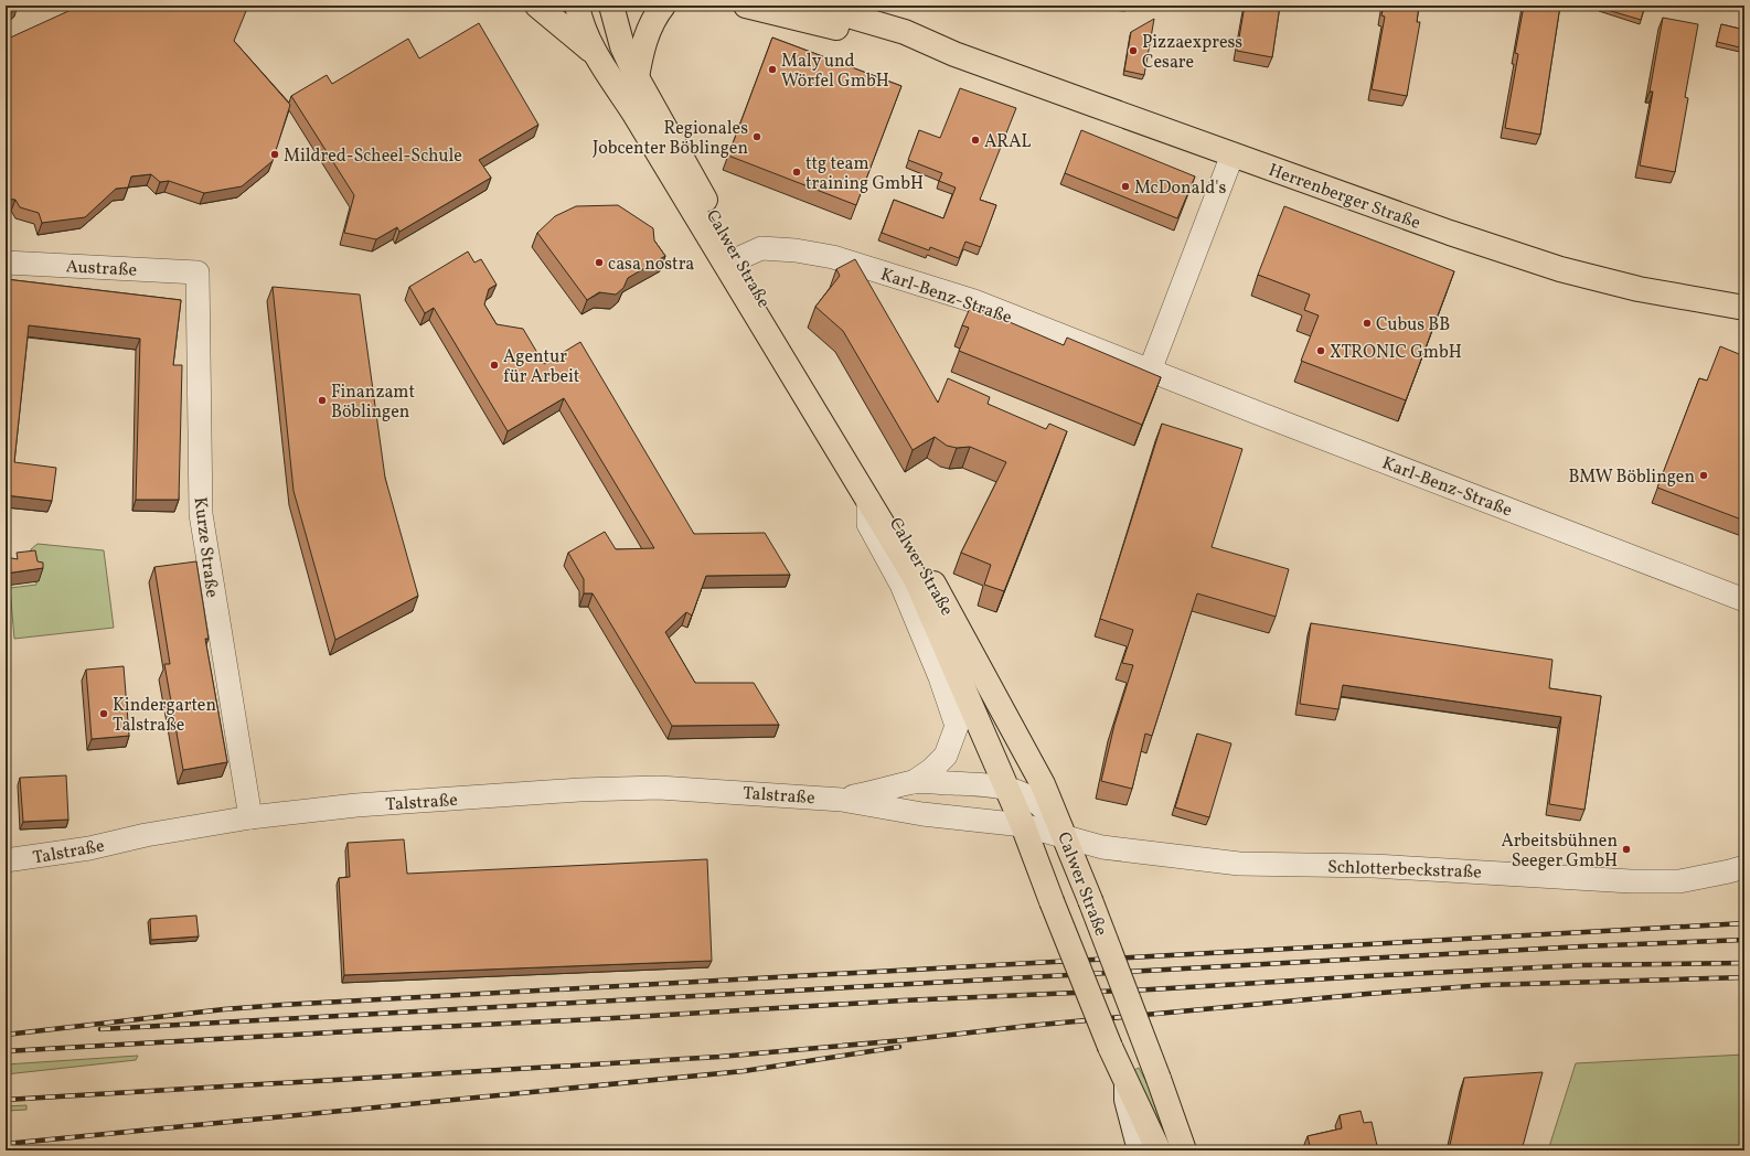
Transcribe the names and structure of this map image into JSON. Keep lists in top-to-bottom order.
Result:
{
  "streets": {
    "main road": ["Herrenberger Straße", "Calwer Straße"],
    "street": [
      "Austraße",
      "Karl-Benz-Straße",
      "Kurze Straße",
      "Talstraße",
      "Schlotterbeckstraße"
    ]
  },
  "crossings": [
    ["Calwer Straße", "Karl-Benz-Straße"],
    ["Calwer Straße", "Talstraße"],
    ["Calwer Straße", "Schlotterbeckstraße"],
    ["Austraße", "Kurze Straße"],
    ["Kurze Straße", "Talstraße"],
    ["Talstraße", "Schlotterbeckstraße"]
  ],
  "places": [
    "Pizzaexpress Cesare",
    "Maly und Wörfel GmbH",
    "Regionales Jobcenter Böblingen",
    "ARAL",
    "Mildred-Scheel-Schule",
    "ttg team training GmbH",
    "McDonald's",
    "casa nostra",
    "Cubus BB",
    "XTRONIC GmbH",
    "Agentur für Arbeit",
    "Finanzamt Böblingen",
    "BMW Böblingen",
    "Kindergarten Talstraße",
    "Arbeitsbühnen Seeger GmbH"
  ]
}
